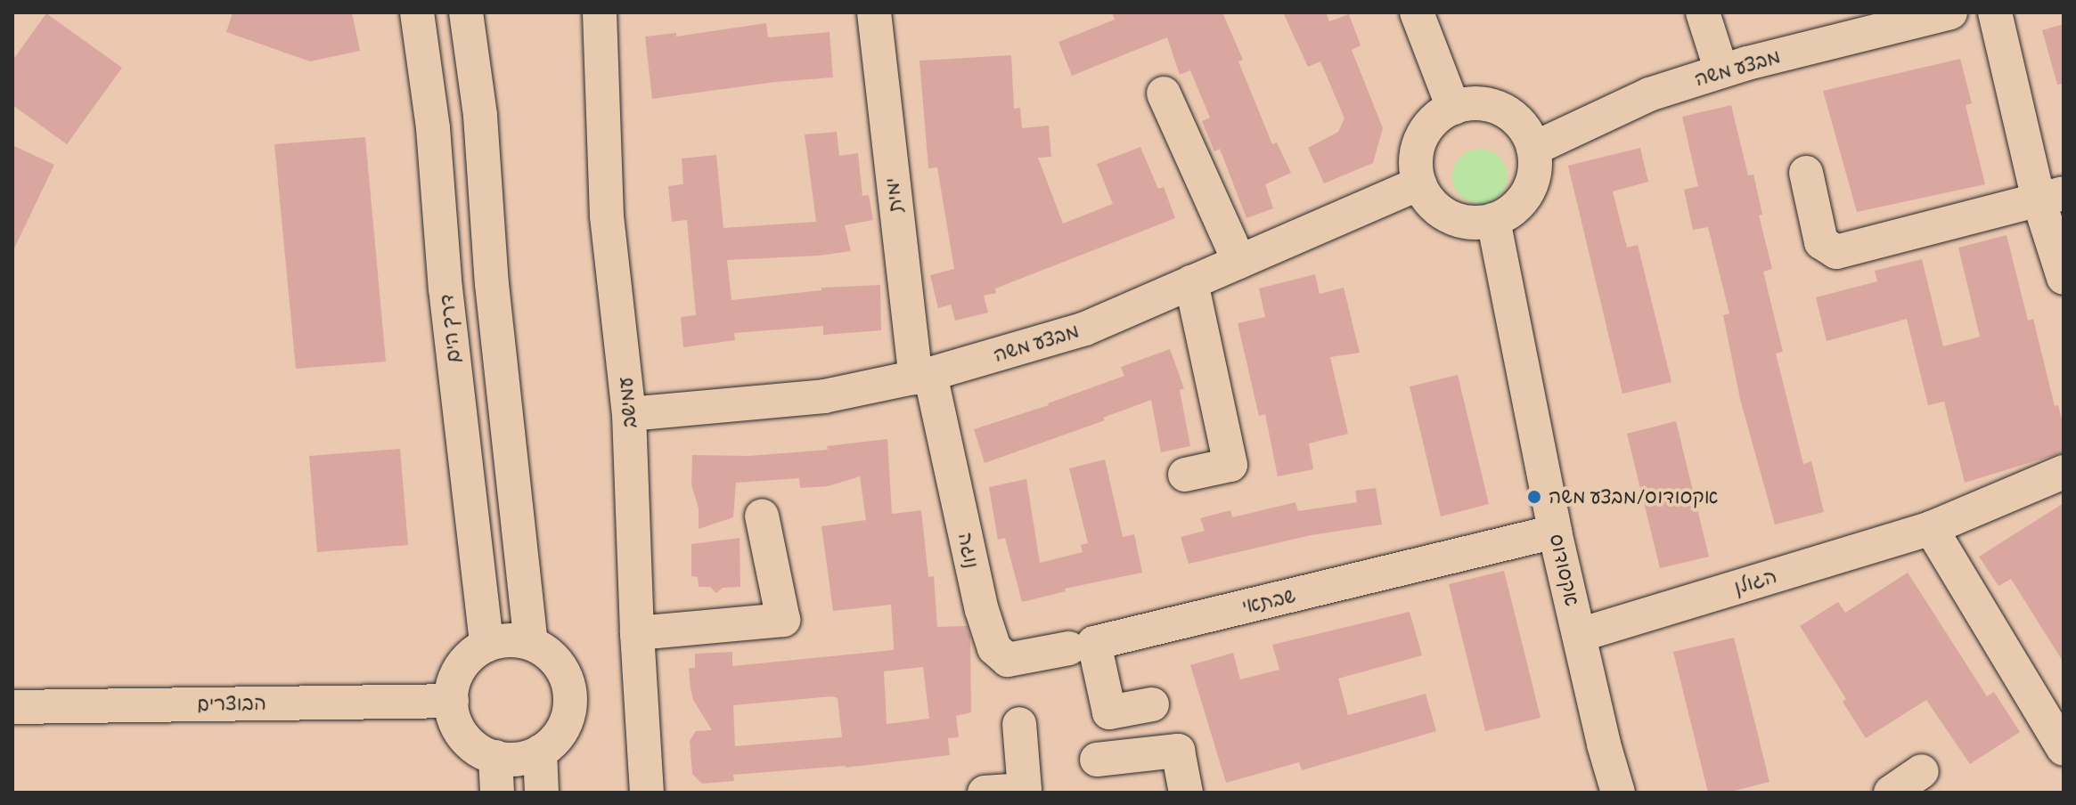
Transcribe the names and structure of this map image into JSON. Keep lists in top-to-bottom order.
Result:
{
  "streets": {
    "street": [
      "מבצע משה",
      "ימית",
      "דרך הים",
      "עמישב",
      "נוגה",
      "אקסודוס",
      "הגולן",
      "שבתאי",
      "הבוצרים"
    ]
  },
  "crossings": [
    ["מבצע משה", "ימית"],
    ["מבצע משה", "עמישב"],
    ["מבצע משה", "נוגה"],
    ["מבצע משה", "אקסודוס"],
    ["ימית", "נוגה"],
    ["דרך הים", "הבוצרים"],
    ["אקסודוס", "הגולן"],
    ["אקסודוס", "שבתאי"]
  ],
  "places": ["אקסודוס/מבצע משה"]
}
